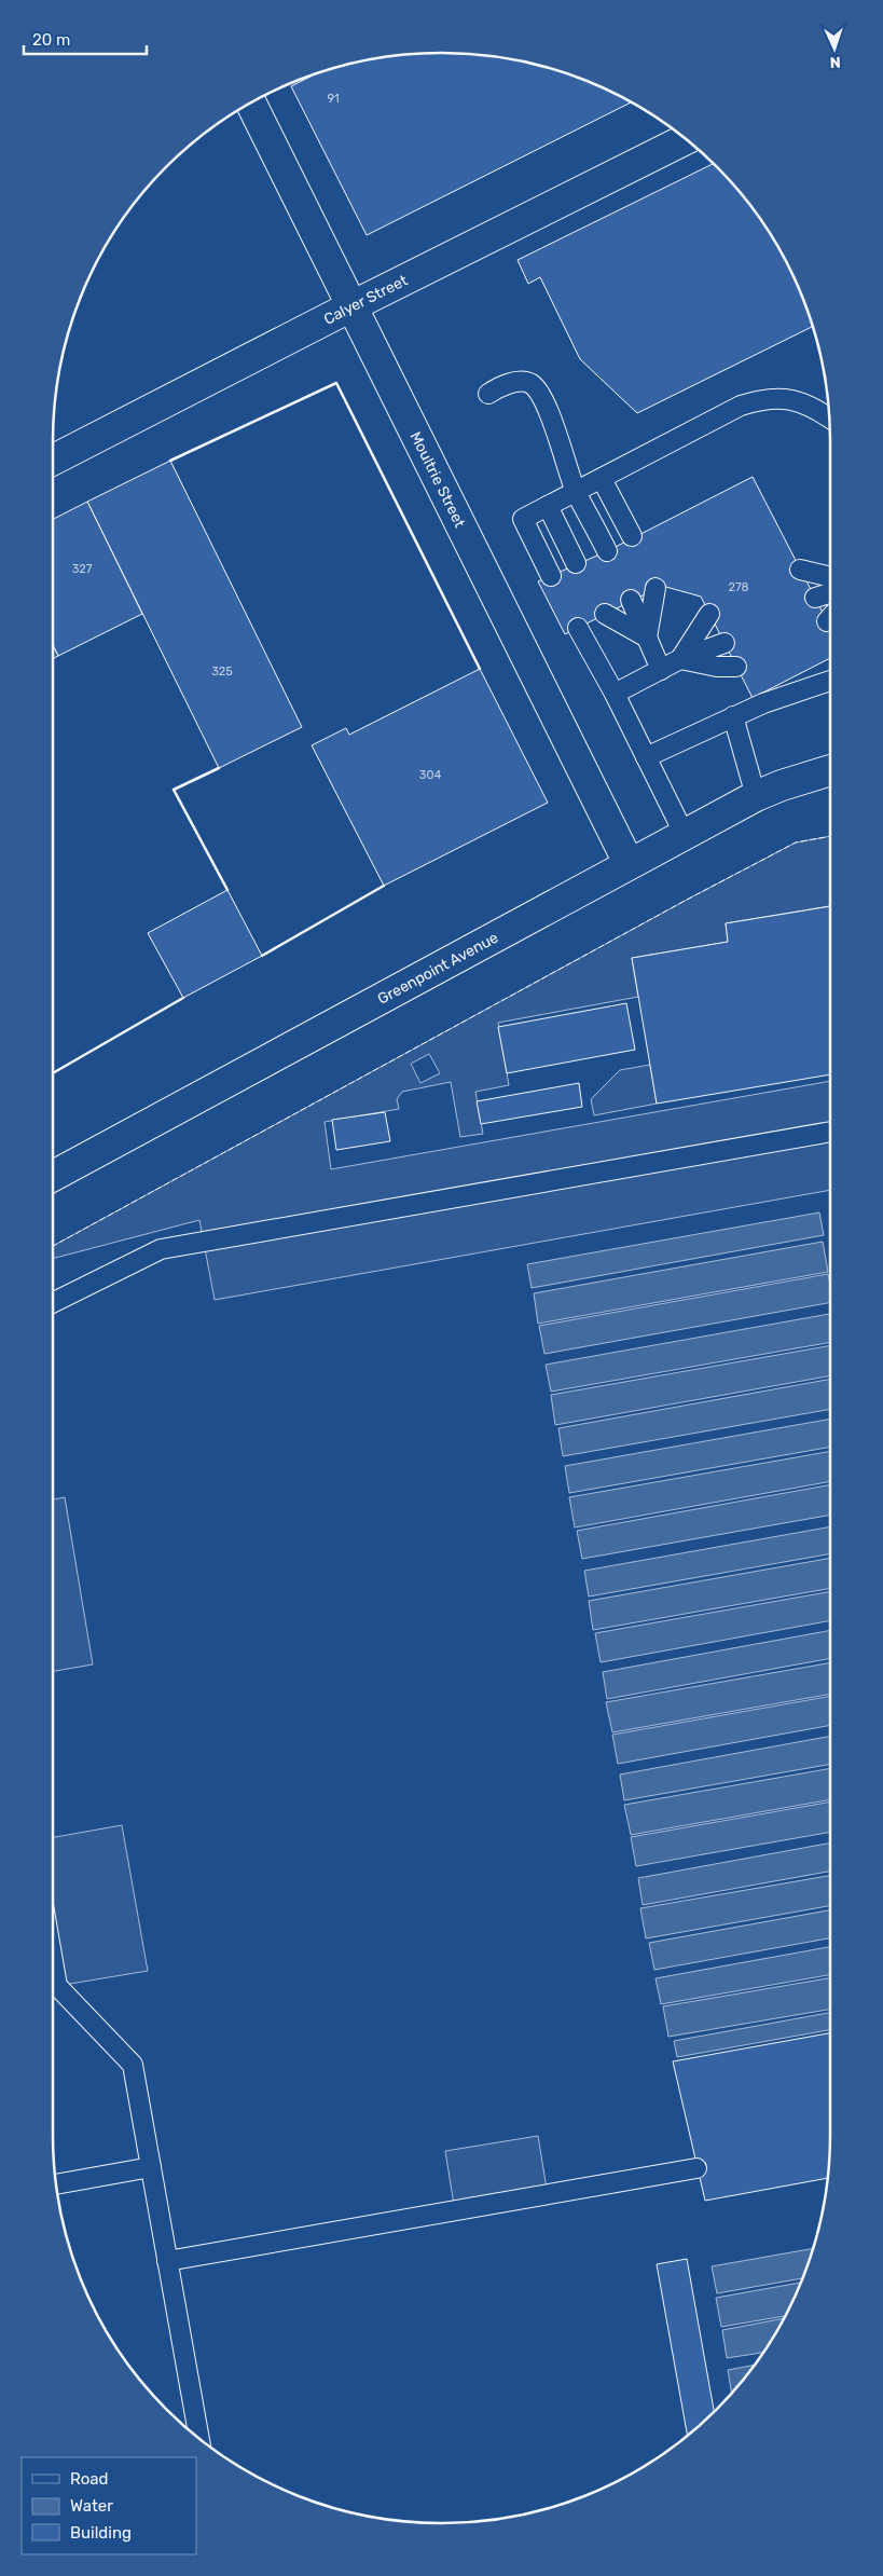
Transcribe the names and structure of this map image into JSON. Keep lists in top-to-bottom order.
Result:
{
  "streets": {
    "street": ["Calyer Street", "Moultrie Street", "Greenpoint Avenue"]
  },
  "crossings": [
    ["Calyer Street", "Moultrie Street"],
    ["Moultrie Street", "Greenpoint Avenue"]
  ],
  "house_numbers": [
    "91",
    "327",
    "278",
    "325",
    "304"
  ],
  "legend": ["Road", "Water", "Building"],
  "scale_bar": "20 m",
  "north": "bottom"
}
